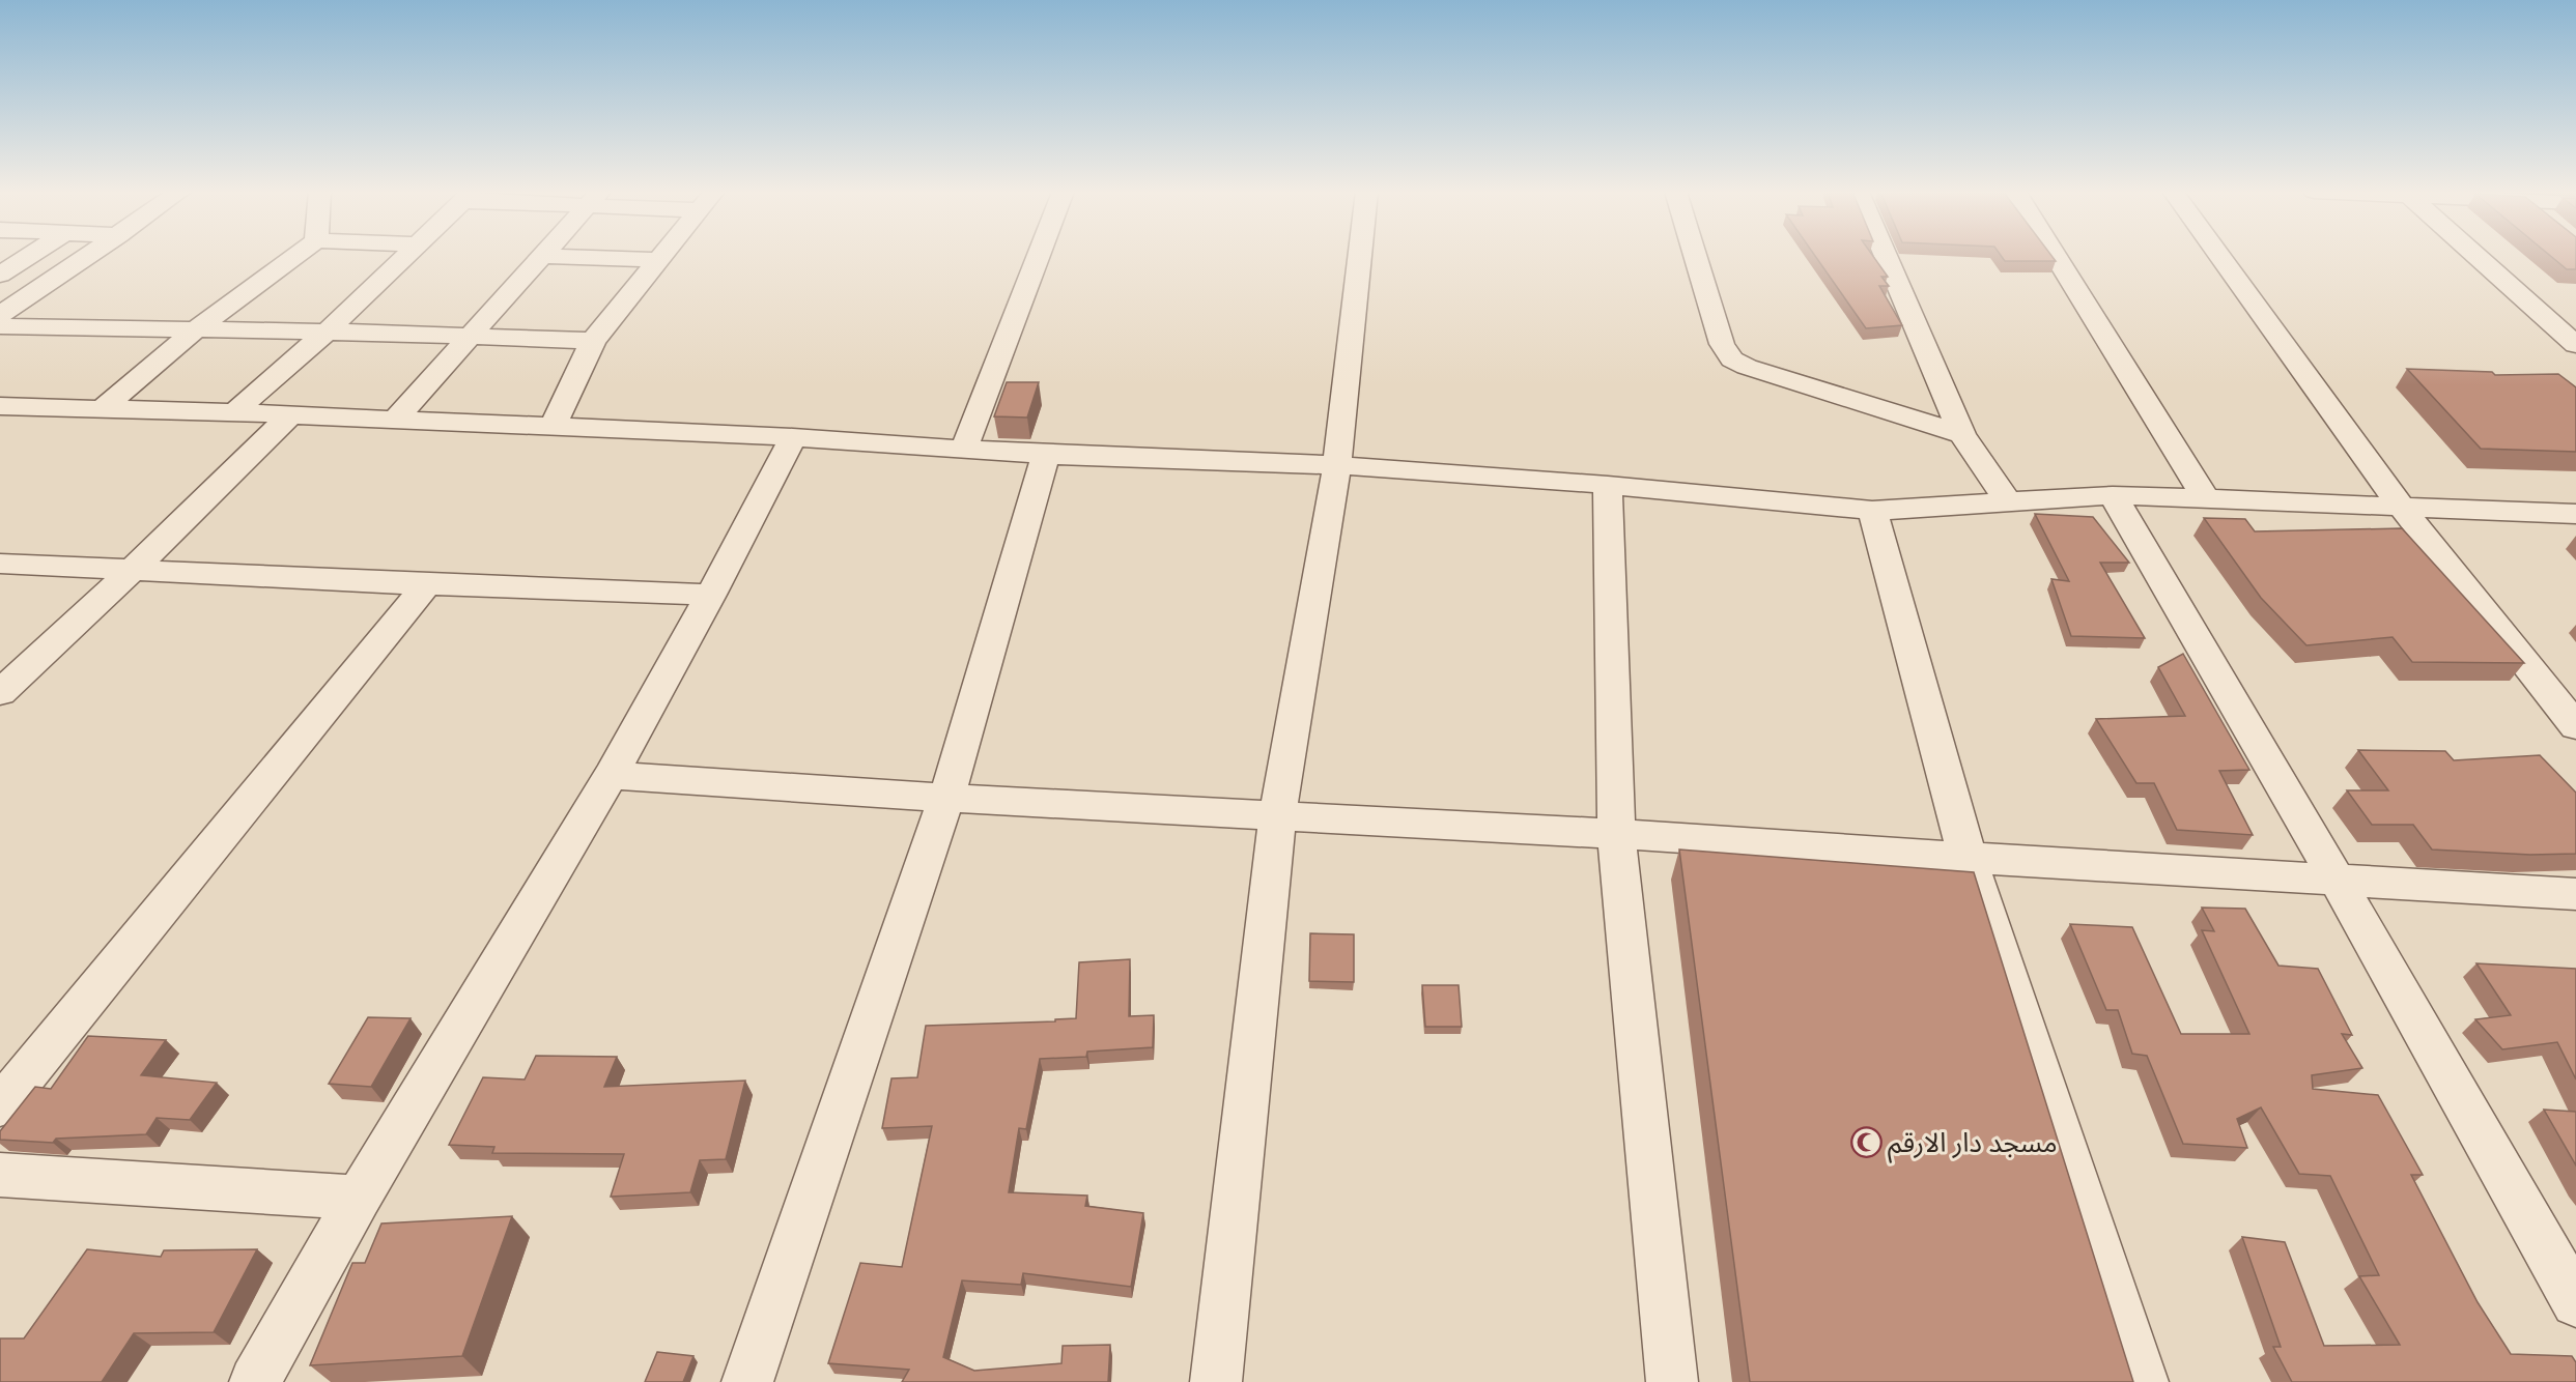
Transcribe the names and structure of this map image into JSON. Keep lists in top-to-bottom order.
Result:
{
  "places": {
    "mosque": ["مسجد دار الارقم"]
  }
}
